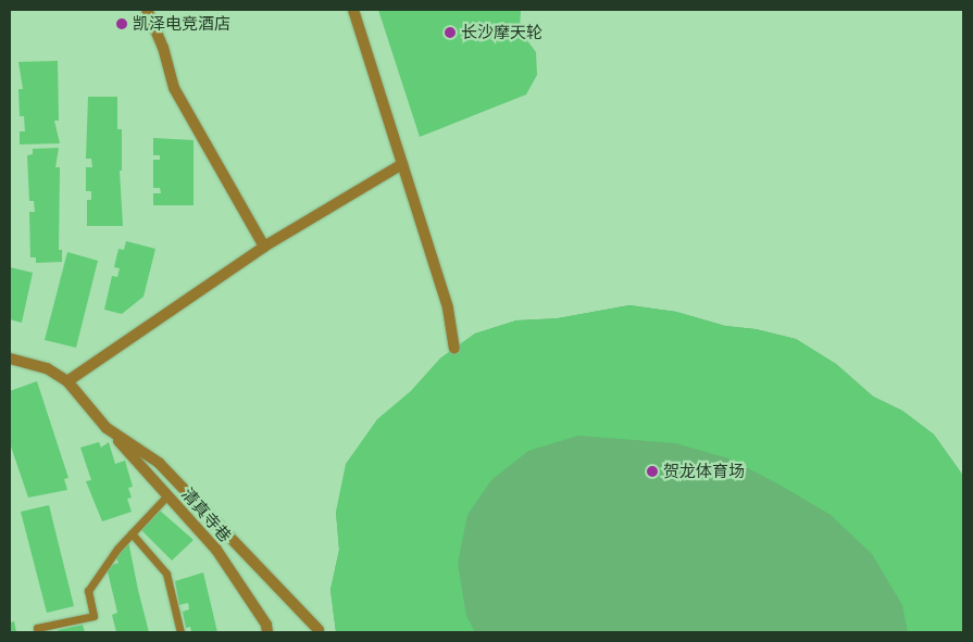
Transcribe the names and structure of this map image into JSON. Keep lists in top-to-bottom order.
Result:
{
  "streets": {
    "street": ["清真寺巷"]
  },
  "places": ["凯泽电竞酒店", "长沙摩天轮", "贺龙体育场"]
}
